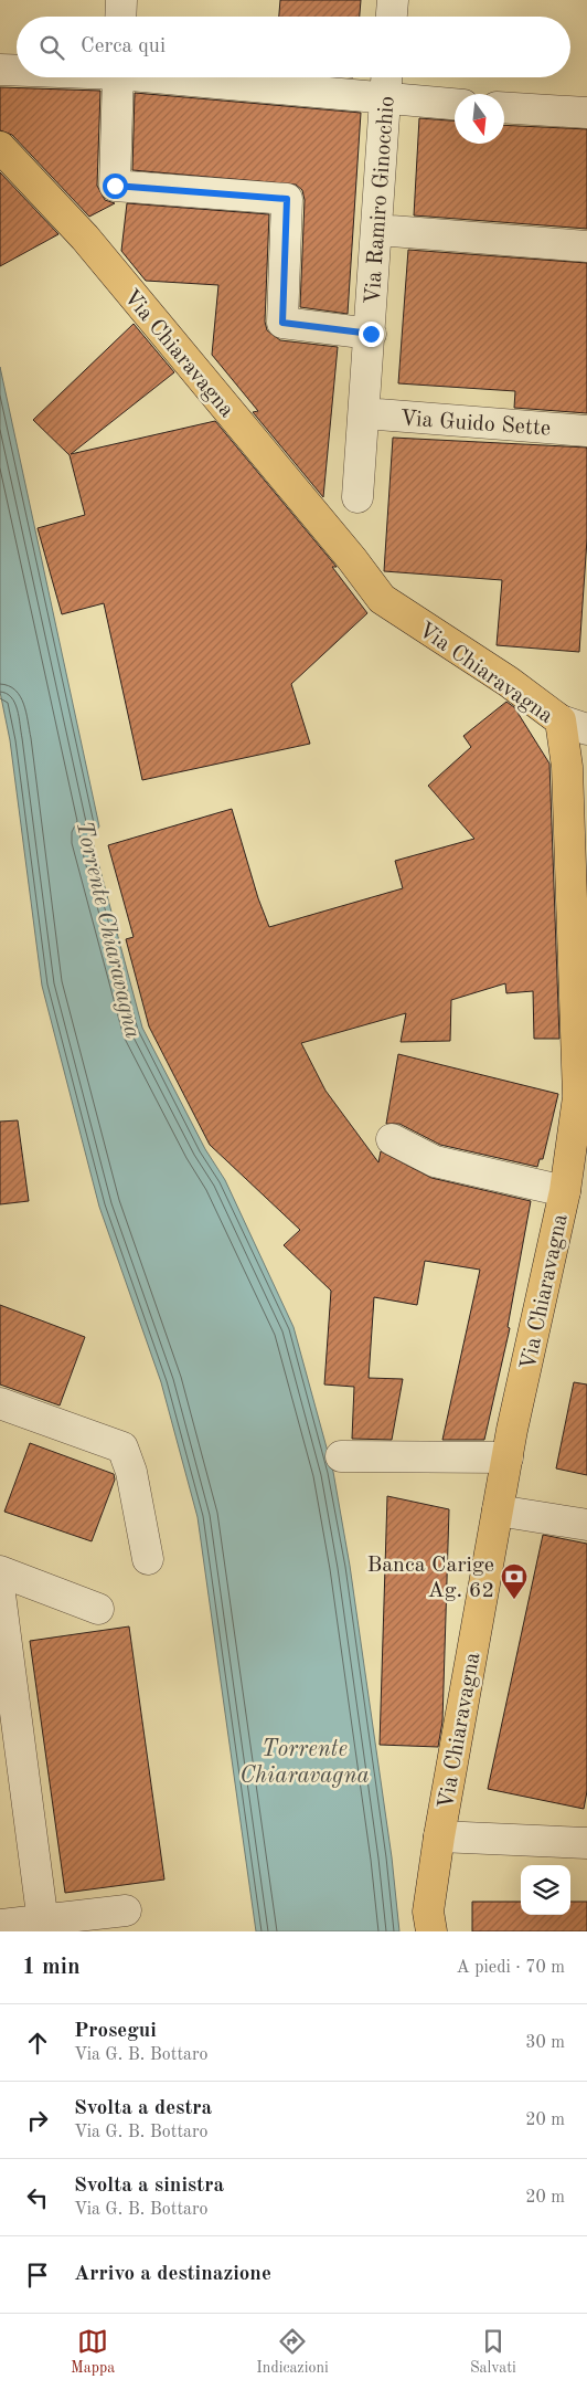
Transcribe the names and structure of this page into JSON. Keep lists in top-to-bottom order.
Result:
{
  "streets": {
    "main road": ["Via Chiaravagna"],
    "street": ["Via Ramiro Ginocchio", "Via Guido Sette"]
  },
  "crossings": [
    ["Via Ramiro Ginocchio", "Via Guido Sette"]
  ],
  "water": ["Torrente Chiaravagna"],
  "places": {
    "bank": ["Banca Carige Ag. 62"]
  },
  "north": "bottom",
  "page": {
    "search": "Cerca qui",
    "heading": ["1 min", "A piedi · 70 m"],
    "list": [
      ["Prosegui", "Via G. B. Bottaro", "30 m"],
      ["Svolta a destra", "Via G. B. Bottaro", "20 m"],
      ["Svolta a sinistra", "Via G. B. Bottaro", "20 m"],
      "Arrivo a destinazione"
    ],
    "nav": ["Mappa", "Indicazioni", "Salvati"]
  }
}
